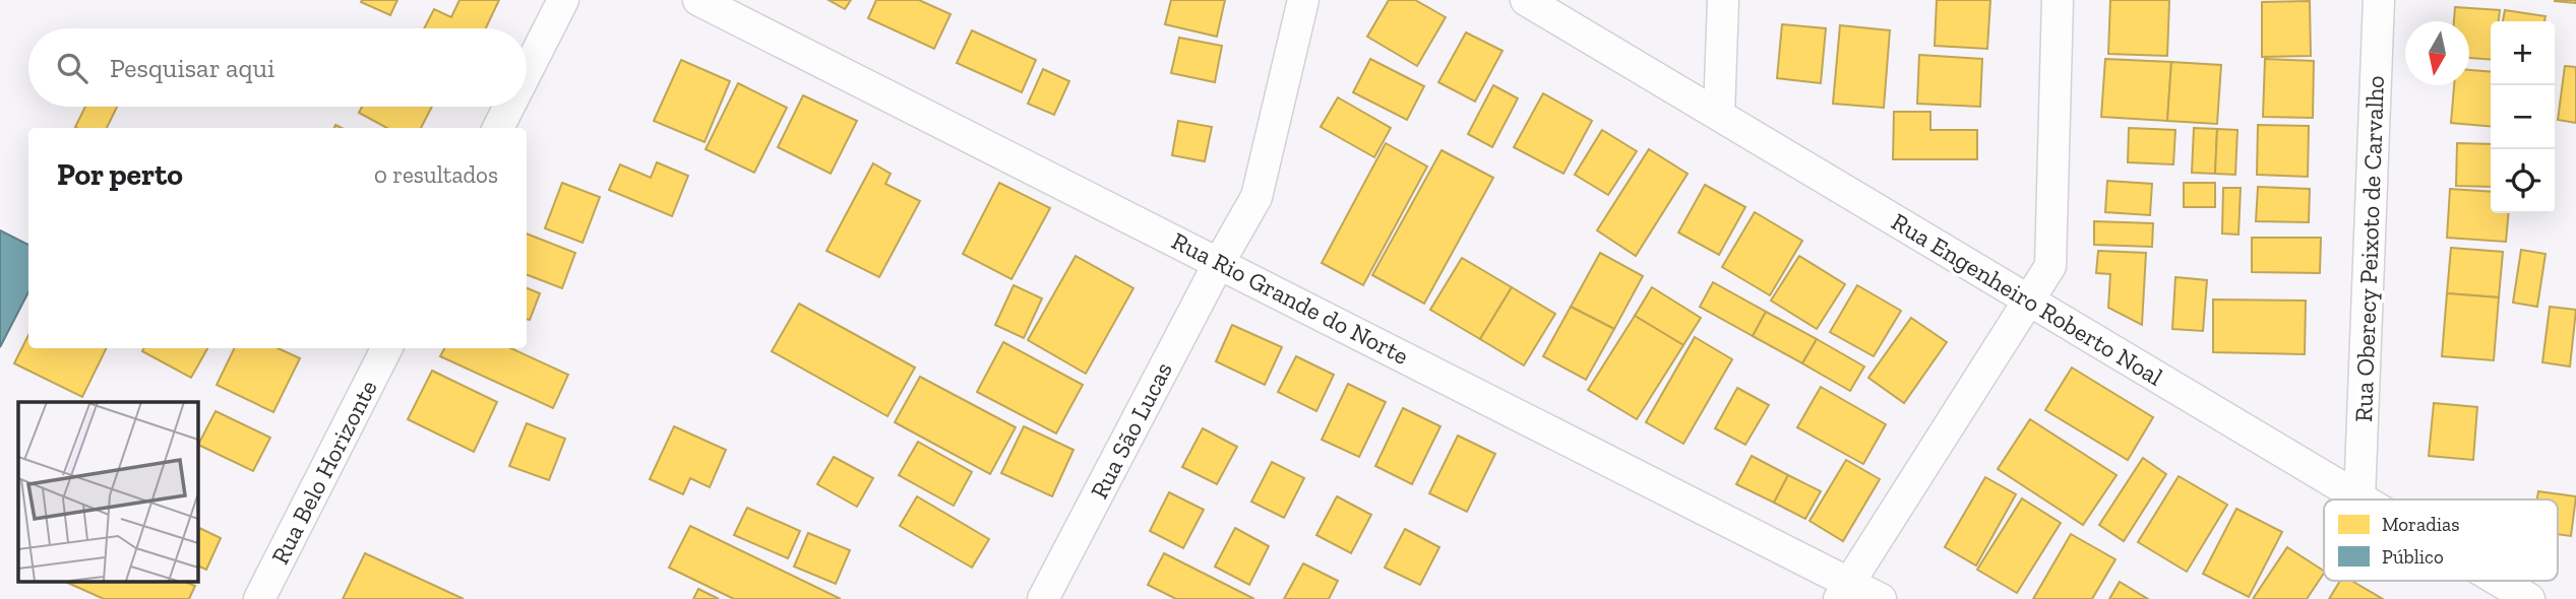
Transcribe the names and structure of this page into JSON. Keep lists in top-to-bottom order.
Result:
{
  "streets": {
    "street": [
      "Rua Oberecy Peixoto de Carvalho",
      "Rua Rio Grande do Norte",
      "Rua Engenheiro Roberto Noal",
      "Rua São Lucas",
      "Rua Belo Horizonte"
    ]
  },
  "crossings": [
    ["Rua Oberecy Peixoto de Carvalho", "Rua Engenheiro Roberto Noal"],
    ["Rua Rio Grande do Norte", "Rua São Lucas"]
  ],
  "legend": ["Moradias", "Público"],
  "north": "bottom",
  "page": {
    "map_buttons": ["+", "−"],
    "search": "Pesquisar aqui",
    "heading": ["Por perto", "0 resultados"]
  }
}
